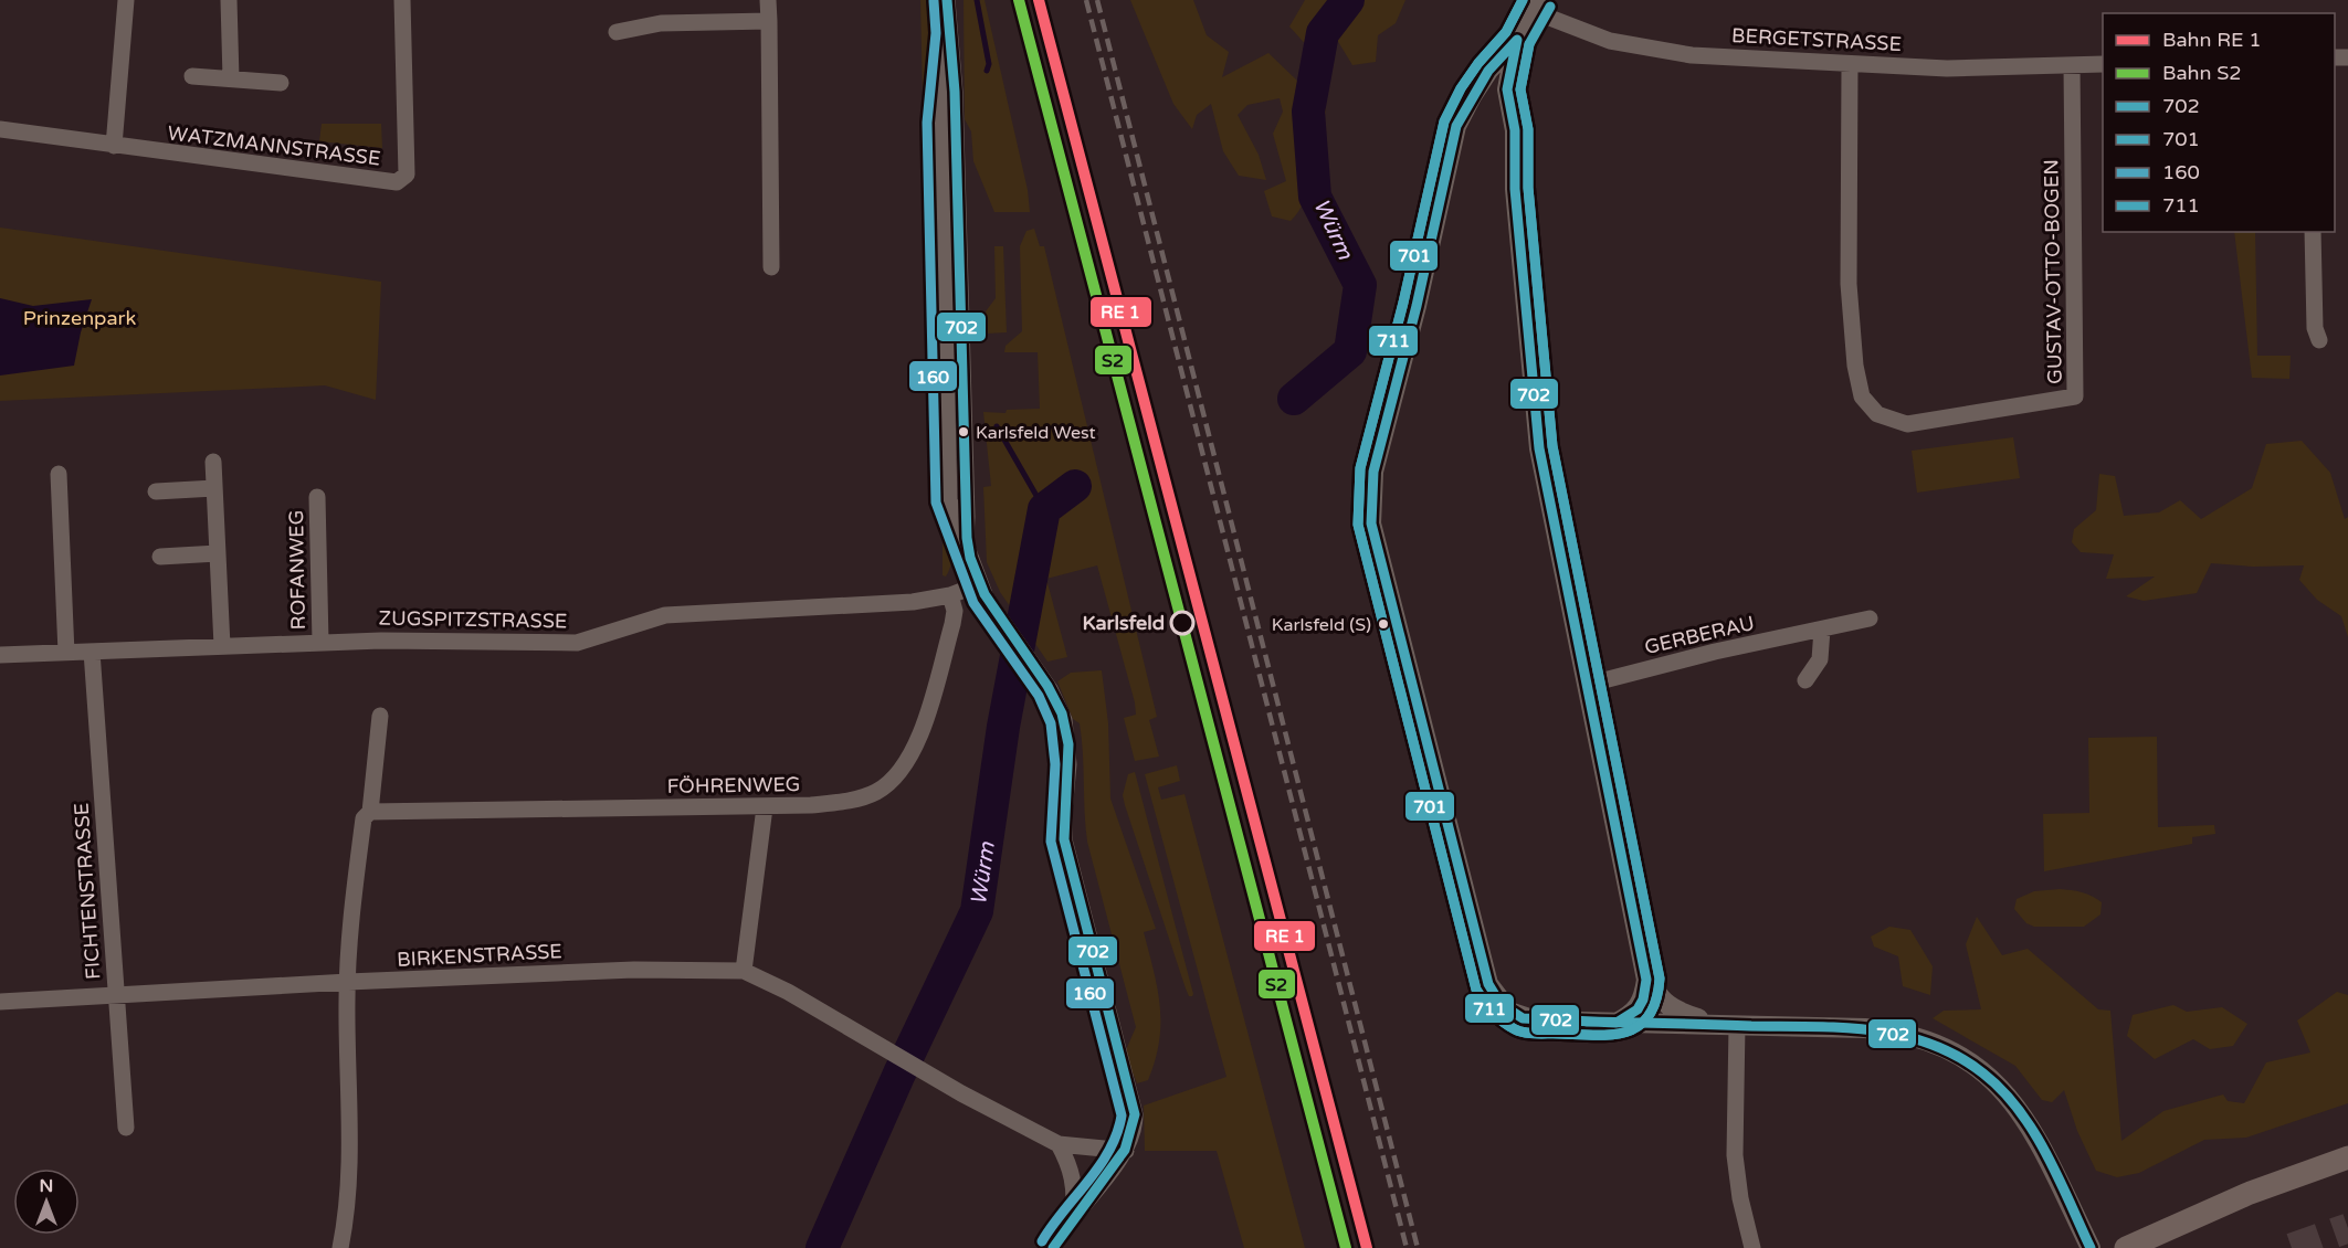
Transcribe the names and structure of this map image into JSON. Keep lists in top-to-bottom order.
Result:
{
  "streets": {
    "street": [
      "BERGETSTRASSE",
      "WATZMANNSTRASSE",
      "GUSTAV-OTTO-BOGEN",
      "ROFANWEG",
      "ZUGSPITZSTRASSE",
      "GERBERAU",
      "FÖHRENWEG",
      "FICHTENSTRASSE",
      "BIRKENSTRASSE"
    ]
  },
  "crossings": [
    ["BERGETSTRASSE", "GUSTAV-OTTO-BOGEN"],
    ["ROFANWEG", "ZUGSPITZSTRASSE"],
    ["ZUGSPITZSTRASSE", "FÖHRENWEG"],
    ["ZUGSPITZSTRASSE", "FICHTENSTRASSE"],
    ["FICHTENSTRASSE", "BIRKENSTRASSE"]
  ],
  "water": ["Würm"],
  "parks": ["Prinzenpark"],
  "places": ["Karlsfeld West", "Karlsfeld", "Karlsfeld (S)"],
  "lines": [
    "rail line S2",
    "transit line 702",
    "transit line 701",
    "transit line 711",
    "transit line 160"
  ],
  "legend": [
    "Bahn RE 1",
    "Bahn S2",
    "702",
    "701",
    "160",
    "711"
  ],
  "north": "top"
}
